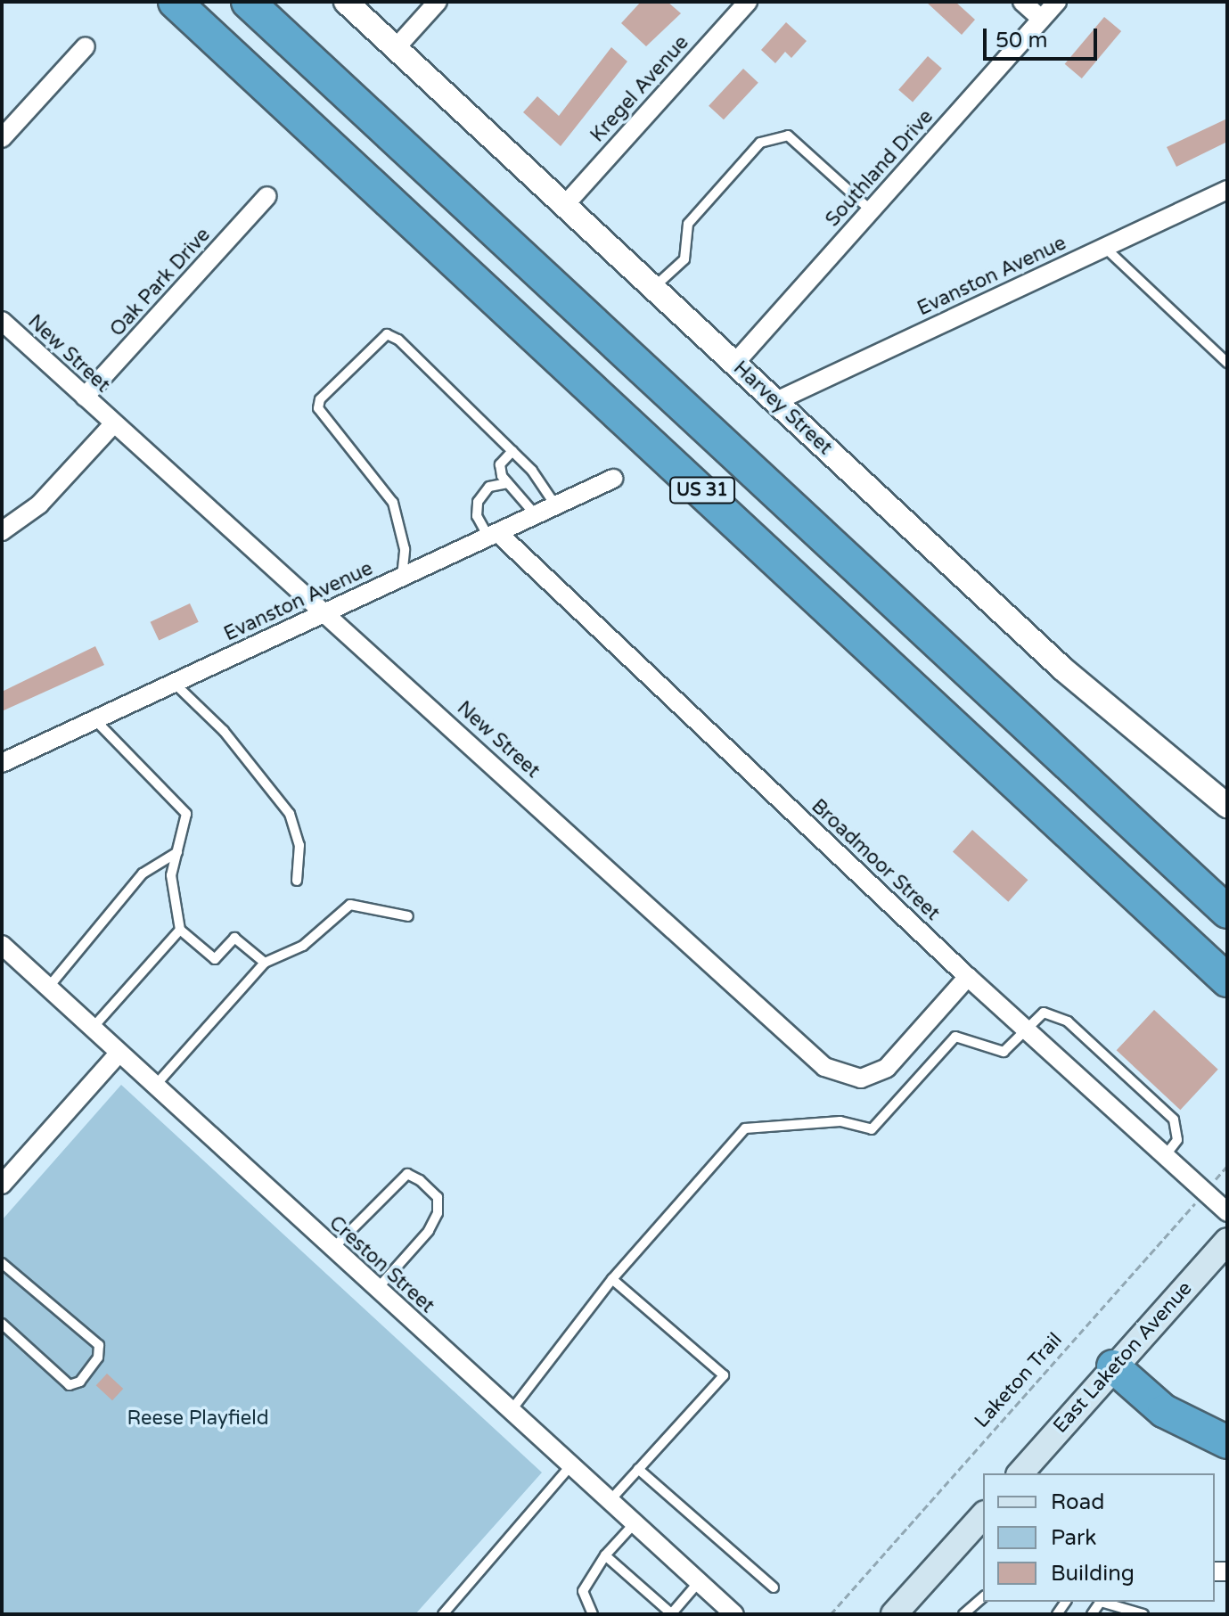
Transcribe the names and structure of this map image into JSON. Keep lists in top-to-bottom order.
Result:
{
  "streets": {
    "highway": ["US 31"],
    "main road": ["East Laketon Avenue"],
    "street": [
      "Kregel Avenue",
      "Southland Drive",
      "Evanston Avenue",
      "Oak Park Drive",
      "New Street",
      "Harvey Street",
      "Broadmoor Street",
      "Creston Street"
    ],
    "path": ["Laketon Trail"]
  },
  "crossings": [
    ["Kregel Avenue", "Harvey Street"],
    ["Southland Drive", "Harvey Street"],
    ["Evanston Avenue", "New Street"],
    ["Evanston Avenue", "Harvey Street"],
    ["Evanston Avenue", "Broadmoor Street"],
    ["Oak Park Drive", "New Street"],
    ["New Street", "Broadmoor Street"],
    ["Broadmoor Street", "Laketon Trail"]
  ],
  "parks": ["Reese Playfield"],
  "legend": ["Road", "Park", "Building"],
  "scale_bar": "50 m"
}
